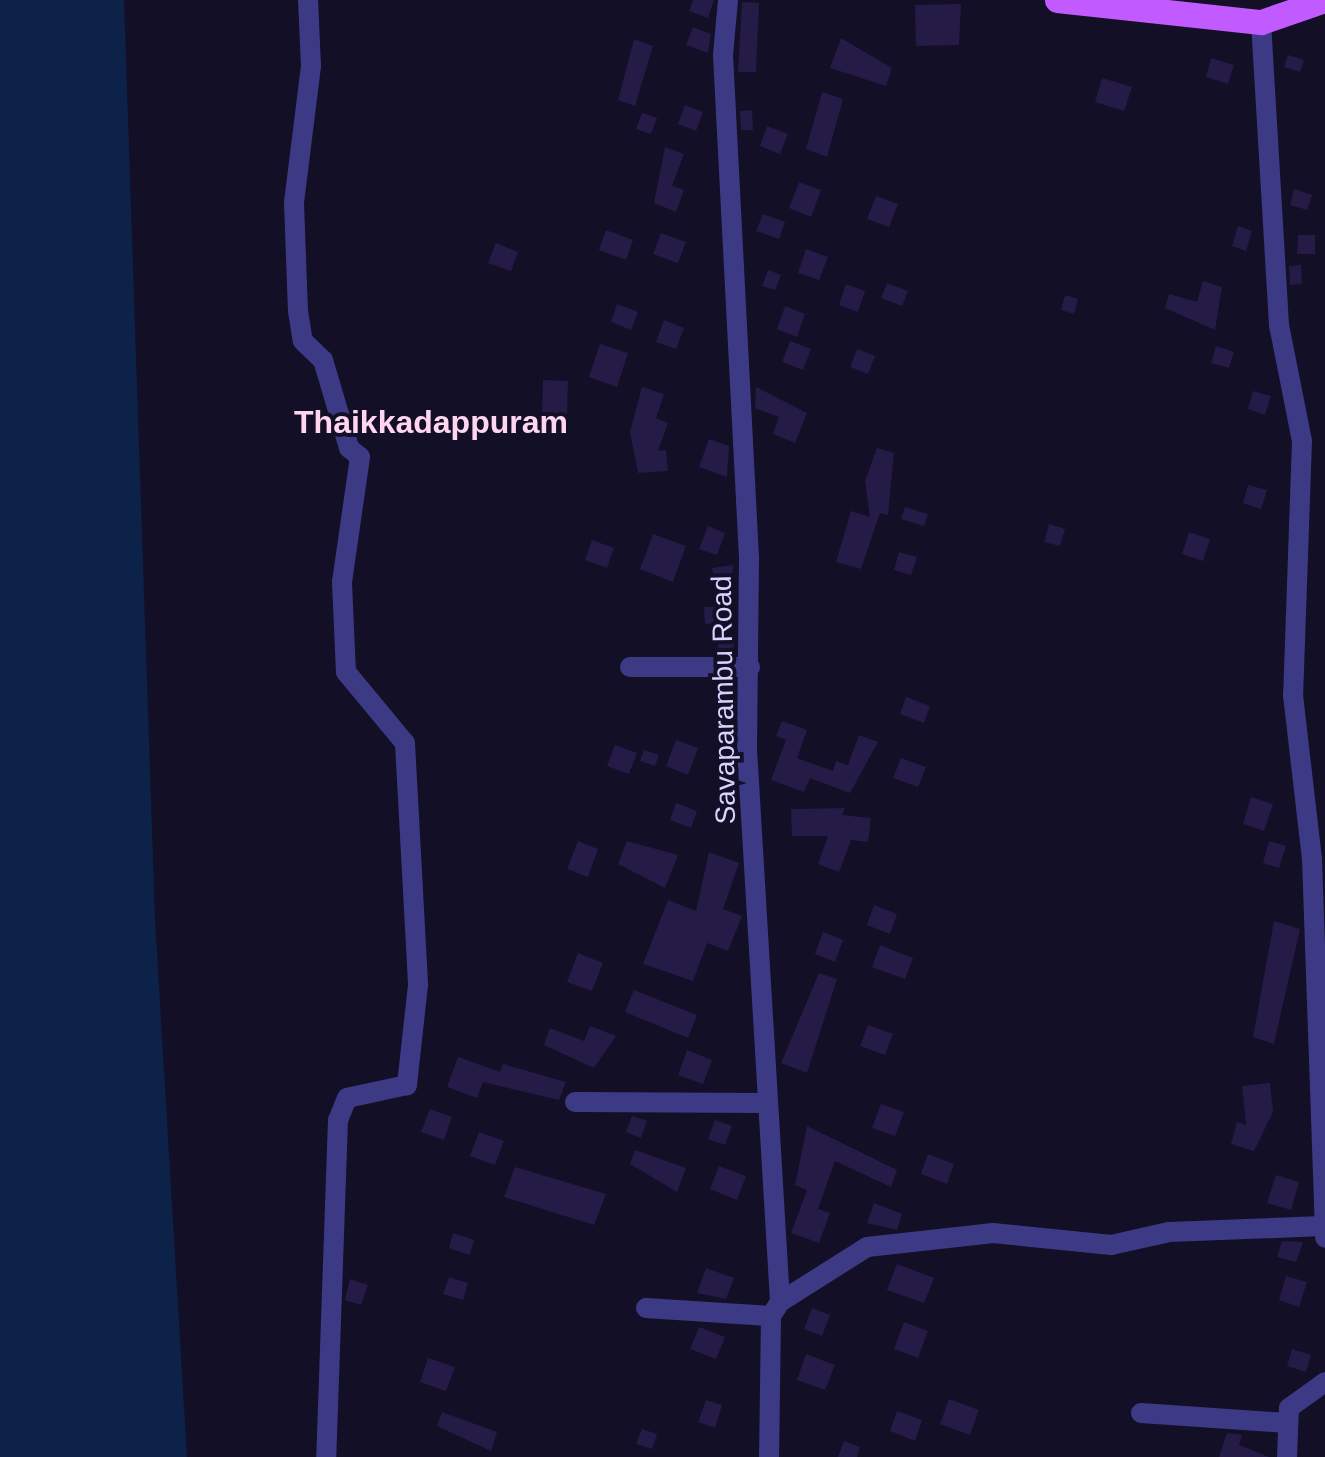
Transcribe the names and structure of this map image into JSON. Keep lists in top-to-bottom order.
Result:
{
  "streets": {
    "street": ["Savaparambu Road"]
  },
  "districts": ["Thaikkadappuram"]
}
